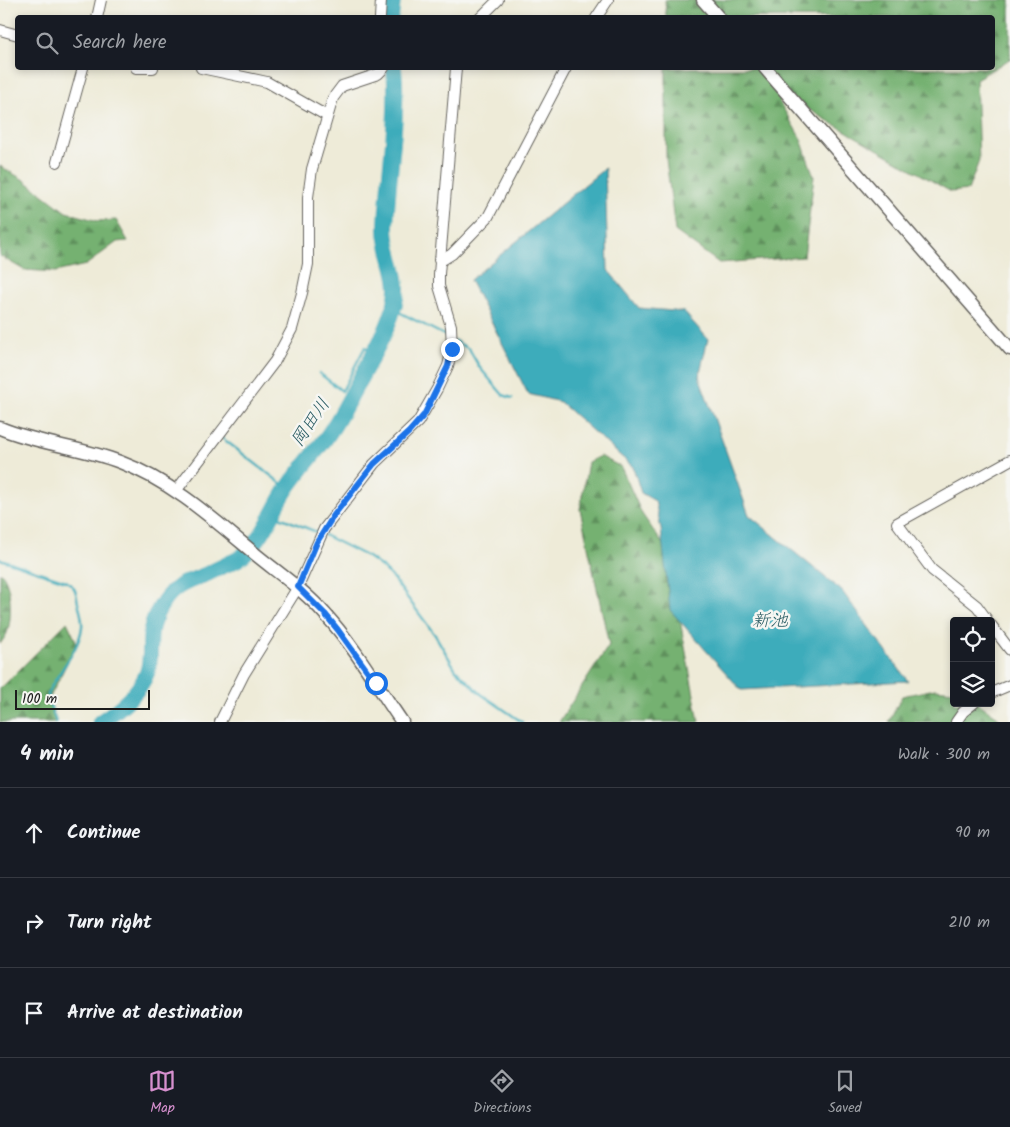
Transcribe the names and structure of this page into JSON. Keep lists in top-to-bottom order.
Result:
{
  "water": ["岡田川", "新池"],
  "scale_bar": "100 m",
  "page": {
    "search": "Search here",
    "scale": "100 m",
    "heading": ["4 min", "Walk · 300 m"],
    "list": [
      ["Continue", "90 m"],
      ["Turn right", "210 m"],
      "Arrive at destination"
    ],
    "nav": ["Map", "Directions", "Saved"]
  }
}
